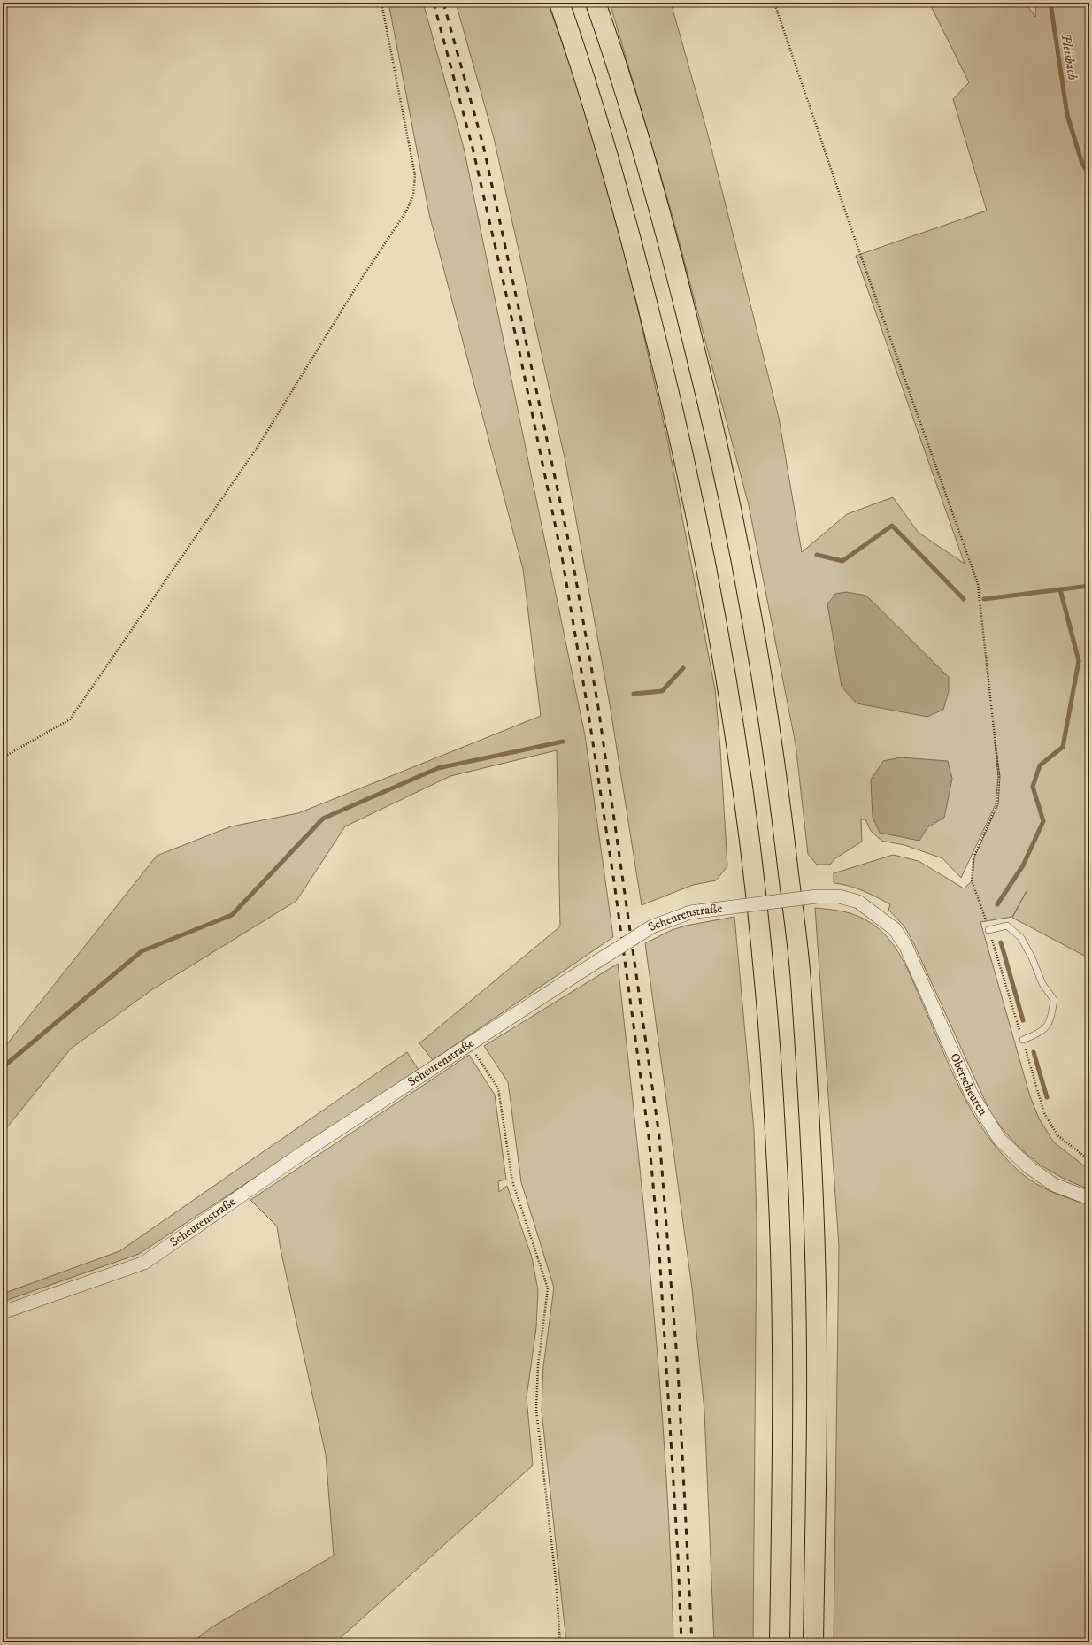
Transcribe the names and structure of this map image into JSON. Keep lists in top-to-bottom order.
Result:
{
  "streets": {
    "street": ["Scheurenstraße", "Oberscheuren"]
  },
  "crossings": [
    ["Scheurenstraße", "Oberscheuren"]
  ],
  "water": ["Pleisbach"]
}
